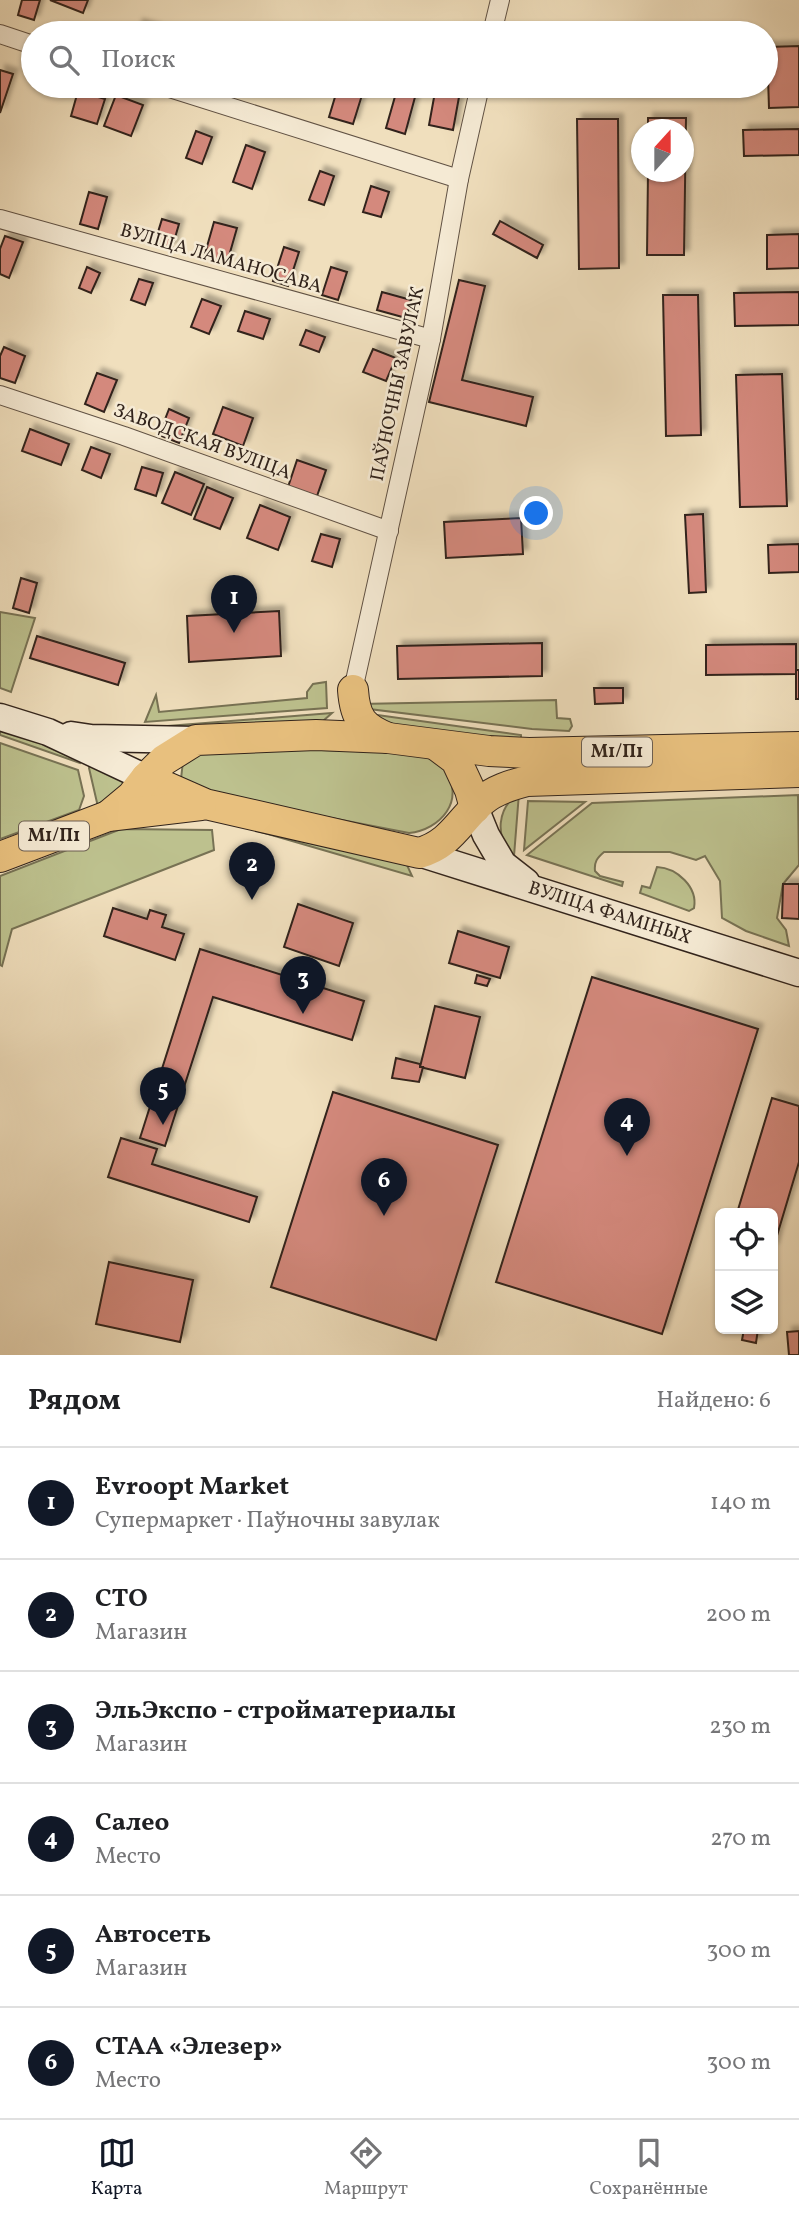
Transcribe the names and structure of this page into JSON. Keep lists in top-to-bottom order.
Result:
{
  "streets": {
    "main road": ["М1/П1", "ВУЛІЦА ФАМІНЫХ"],
    "street": ["ВУЛІЦА ЛАМАНОСАВА", "ПАЎНОЧНЫ ЗАВУЛАК", "ЗАВОДСКАЯ ВУЛІЦА"]
  },
  "crossings": [
    ["ВУЛІЦА ЛАМАНОСАВА", "ПАЎНОЧНЫ ЗАВУЛАК"],
    ["ПАЎНОЧНЫ ЗАВУЛАК", "ЗАВОДСКАЯ ВУЛІЦА"],
    ["М1/П1", "ВУЛІЦА ФАМІНЫХ"]
  ],
  "north": "top",
  "page": {
    "search": "Поиск",
    "pins": [
      "1",
      "2",
      "3",
      "5",
      "4",
      "6"
    ],
    "heading": ["Рядом", "Найдено: 6"],
    "list": [
      {
        "mark": "1",
        "name": "Evroopt Market",
        "note": "Супермаркет · Паўночны завулак",
        "value": "140 m"
      },
      {
        "mark": "2",
        "name": "СТО",
        "note": "Магазин",
        "value": "200 m"
      },
      {
        "mark": "3",
        "name": "ЭльЭкспо - стройматериалы",
        "note": "Магазин",
        "value": "230 m"
      },
      {
        "mark": "4",
        "name": "Салео",
        "note": "Место",
        "value": "270 m"
      },
      {
        "mark": "5",
        "name": "Автосеть",
        "note": "Магазин",
        "value": "300 m"
      },
      {
        "mark": "6",
        "name": "СТАА «Элезер»",
        "note": "Место",
        "value": "300 m"
      }
    ],
    "nav": ["Карта", "Маршрут", "Сохранённые"]
  }
}
